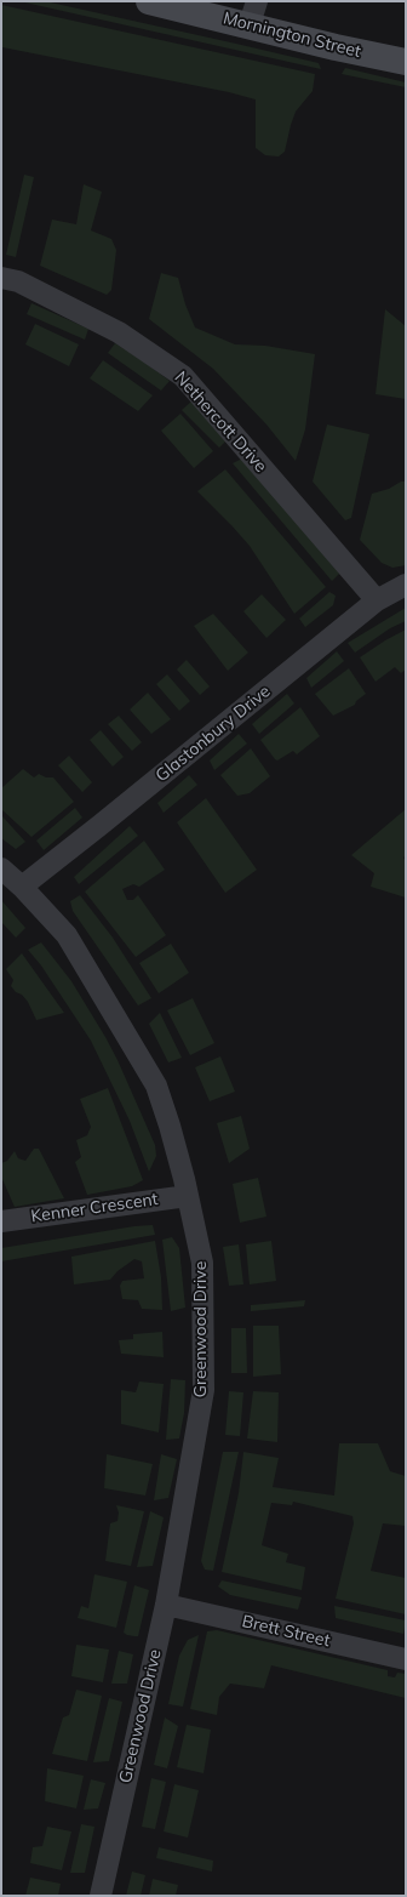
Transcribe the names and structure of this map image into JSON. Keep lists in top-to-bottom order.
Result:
{
  "streets": {
    "main road": ["Mornington Street"],
    "street": [
      "Nethercott Drive",
      "Glastonbury Drive",
      "Kenner Crescent",
      "Greenwood Drive",
      "Brett Street"
    ]
  },
  "crossings": [
    ["Nethercott Drive", "Glastonbury Drive"],
    ["Glastonbury Drive", "Greenwood Drive"],
    ["Kenner Crescent", "Greenwood Drive"],
    ["Greenwood Drive", "Brett Street"]
  ]
}
